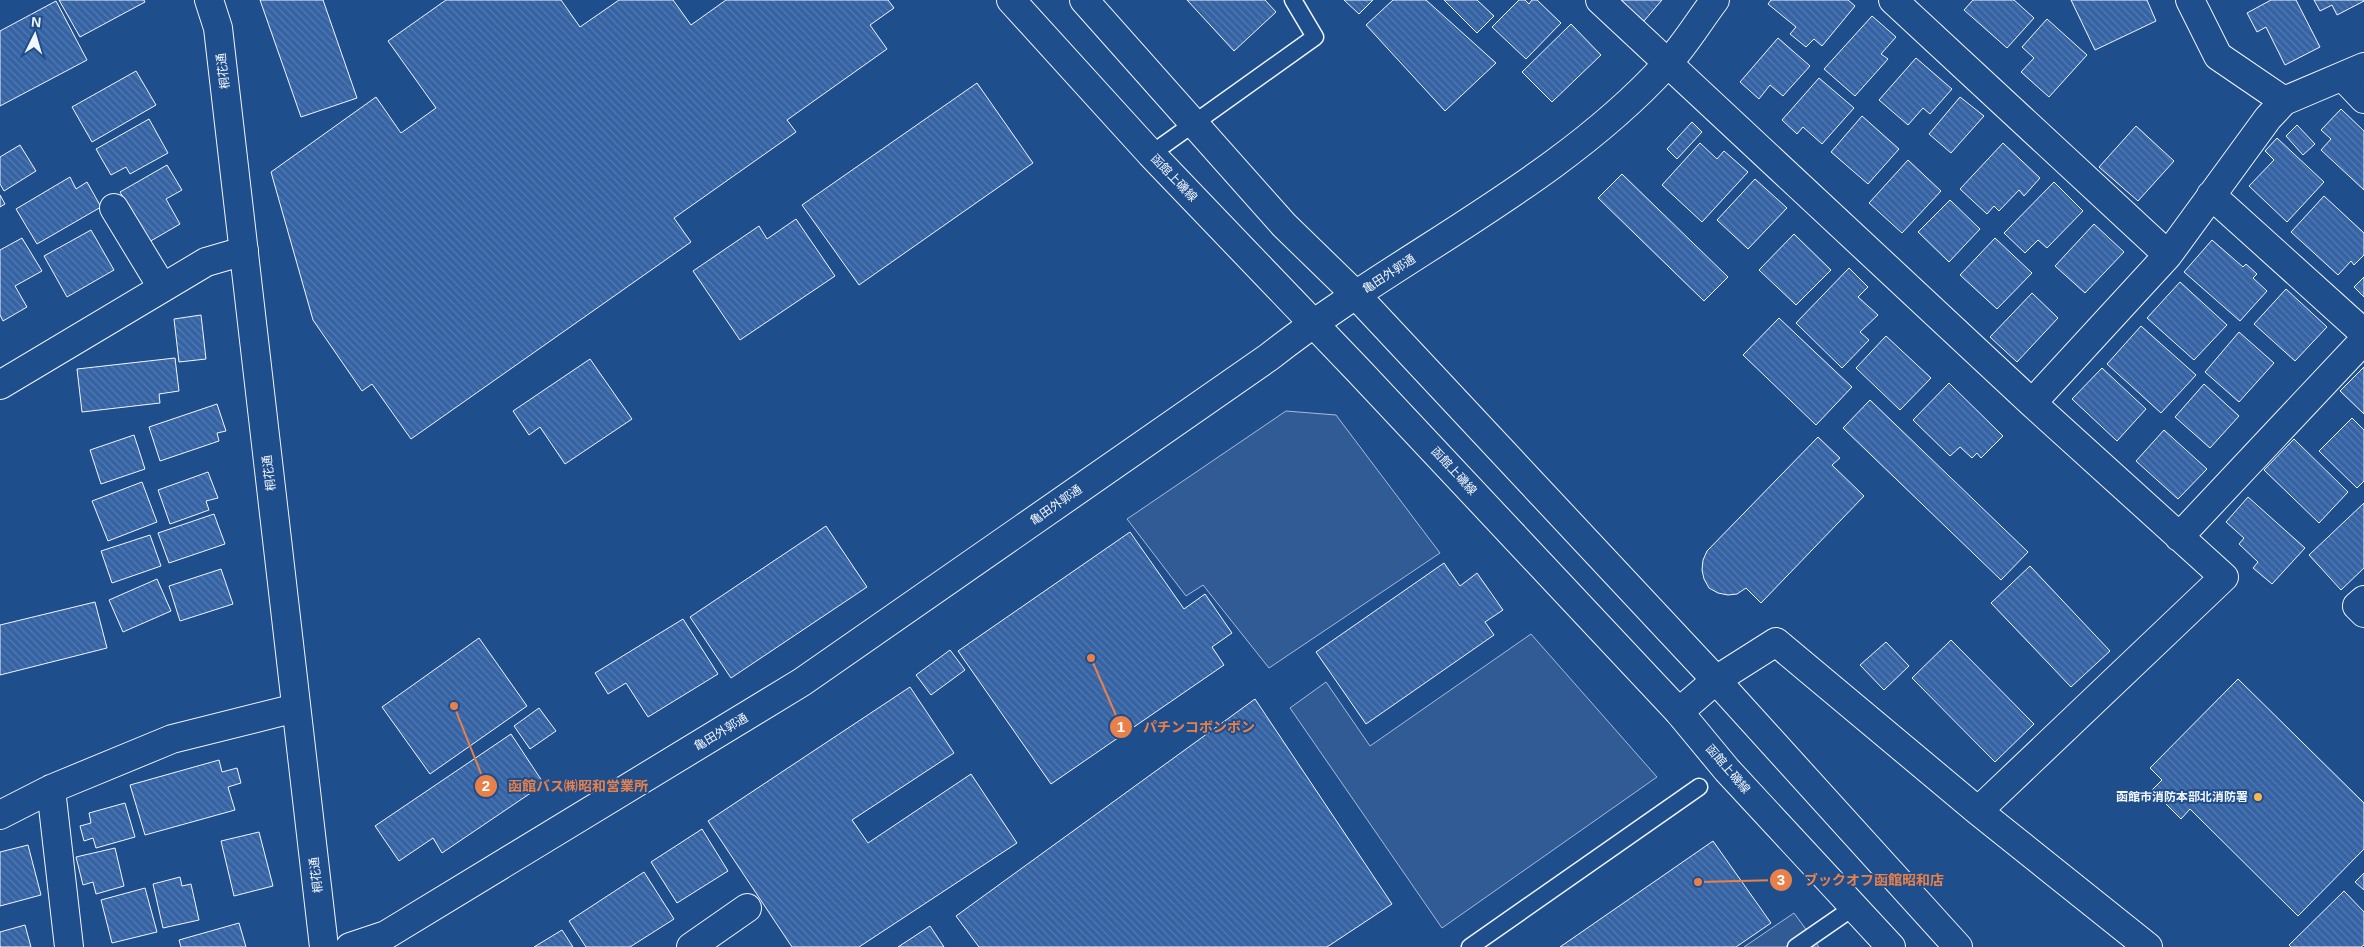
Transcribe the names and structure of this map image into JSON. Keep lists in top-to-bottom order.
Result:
{
  "streets": {
    "street": ["桐花通", "函館上磯線", "亀田外郭通"]
  },
  "crossings": [
    ["函館上磯線", "亀田外郭通"]
  ],
  "places": [
    "パチンコボンボン",
    "函館バス㈱昭和営業所",
    "函館市消防本部北消防署",
    "ブックオフ函館昭和店"
  ],
  "north": "top"
}
